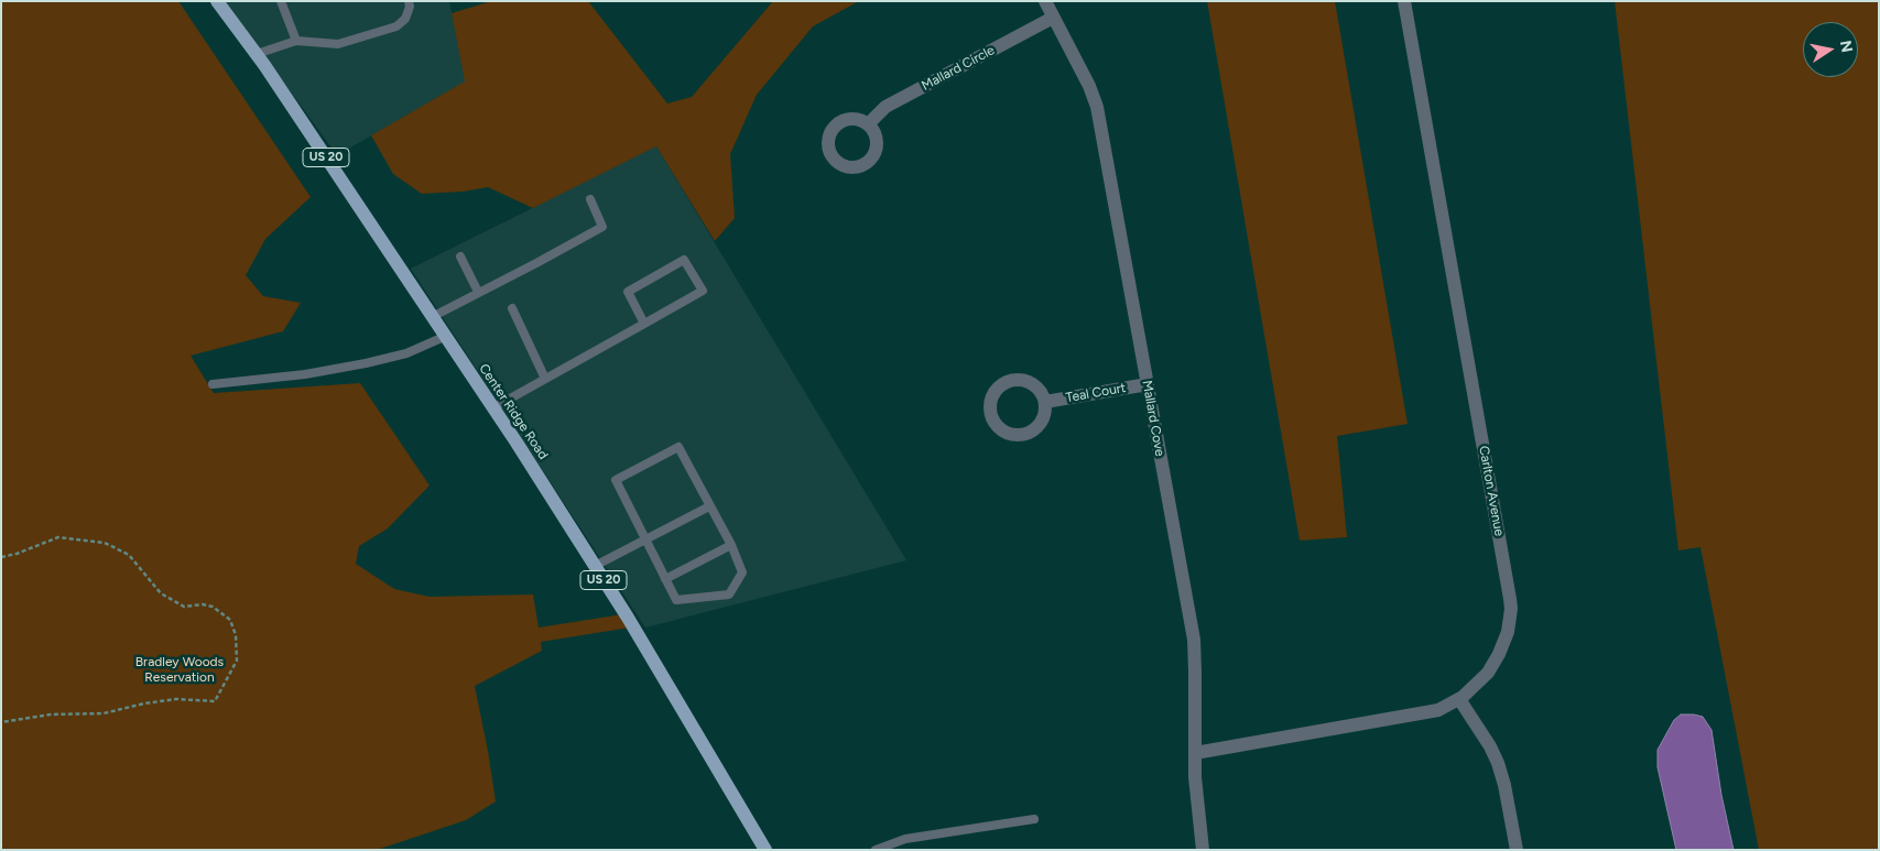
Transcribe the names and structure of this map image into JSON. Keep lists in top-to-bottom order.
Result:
{
  "streets": {
    "main road": ["US 20", "Center Ridge Road"],
    "street": [
      "Mallard Circle",
      "Teal Court",
      "Mallard Cove",
      "Carlton Avenue"
    ]
  },
  "crossings": [
    ["Mallard Circle", "Mallard Cove"],
    ["Teal Court", "Mallard Cove"],
    ["Mallard Cove", "Carlton Avenue"]
  ],
  "parks": ["Bradley Woods Reservation"],
  "north": "right"
}
